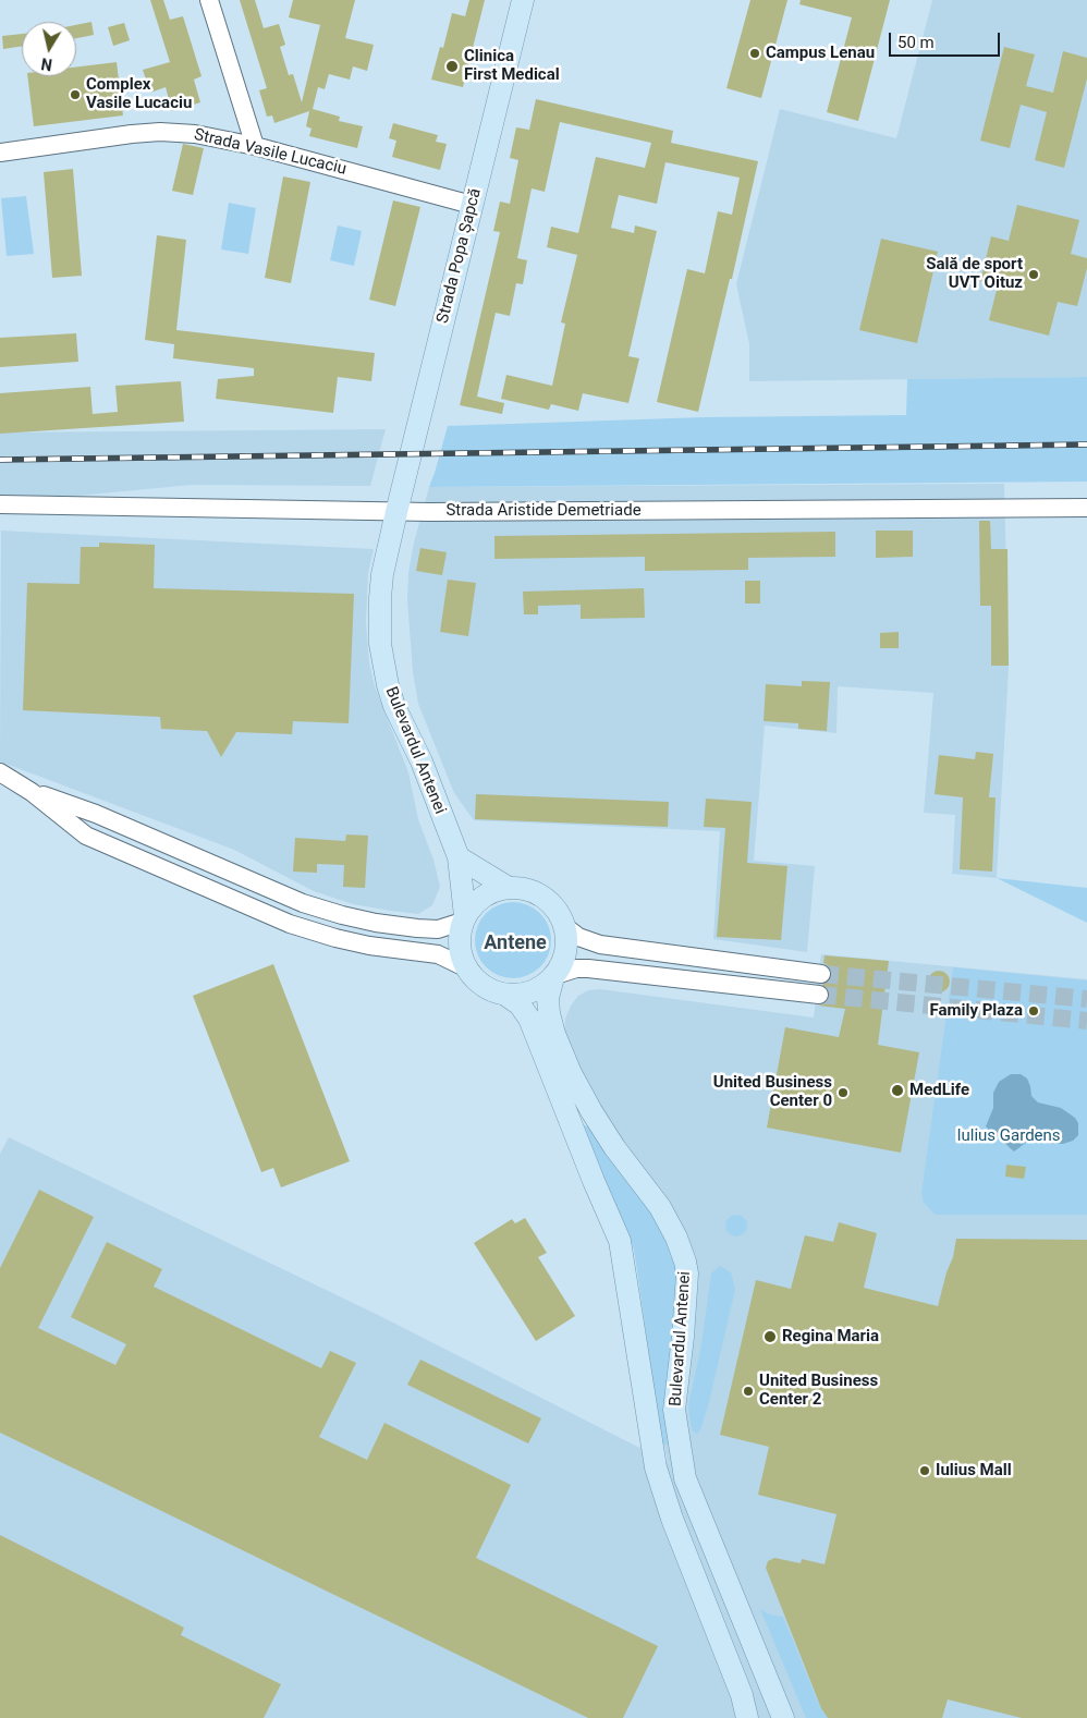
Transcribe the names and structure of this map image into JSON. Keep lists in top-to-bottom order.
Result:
{
  "streets": {
    "main road": ["Strada Popa Șapcă", "Bulevardul Antenei"],
    "street": ["Strada Vasile Lucaciu", "Strada Aristide Demetriade"]
  },
  "crossings": [
    ["Strada Vasile Lucaciu", "Strada Popa Șapcă"],
    ["Strada Popa Șapcă", "Strada Aristide Demetriade"],
    ["Strada Popa Șapcă", "Bulevardul Antenei"],
    ["Strada Aristide Demetriade", "Bulevardul Antenei"]
  ],
  "districts": ["Antene"],
  "parks": ["Iulius Gardens"],
  "places": [
    "Campus Lenau",
    "Clinica First Medical",
    "Complex Vasile Lucaciu",
    "Sală de sport UVT Oituz",
    "Family Plaza",
    "MedLife",
    "United Business Center 0",
    "Regina Maria",
    "United Business Center 2",
    "Iulius Mall"
  ],
  "scale_bar": "50 m",
  "north": "bottom"
}
